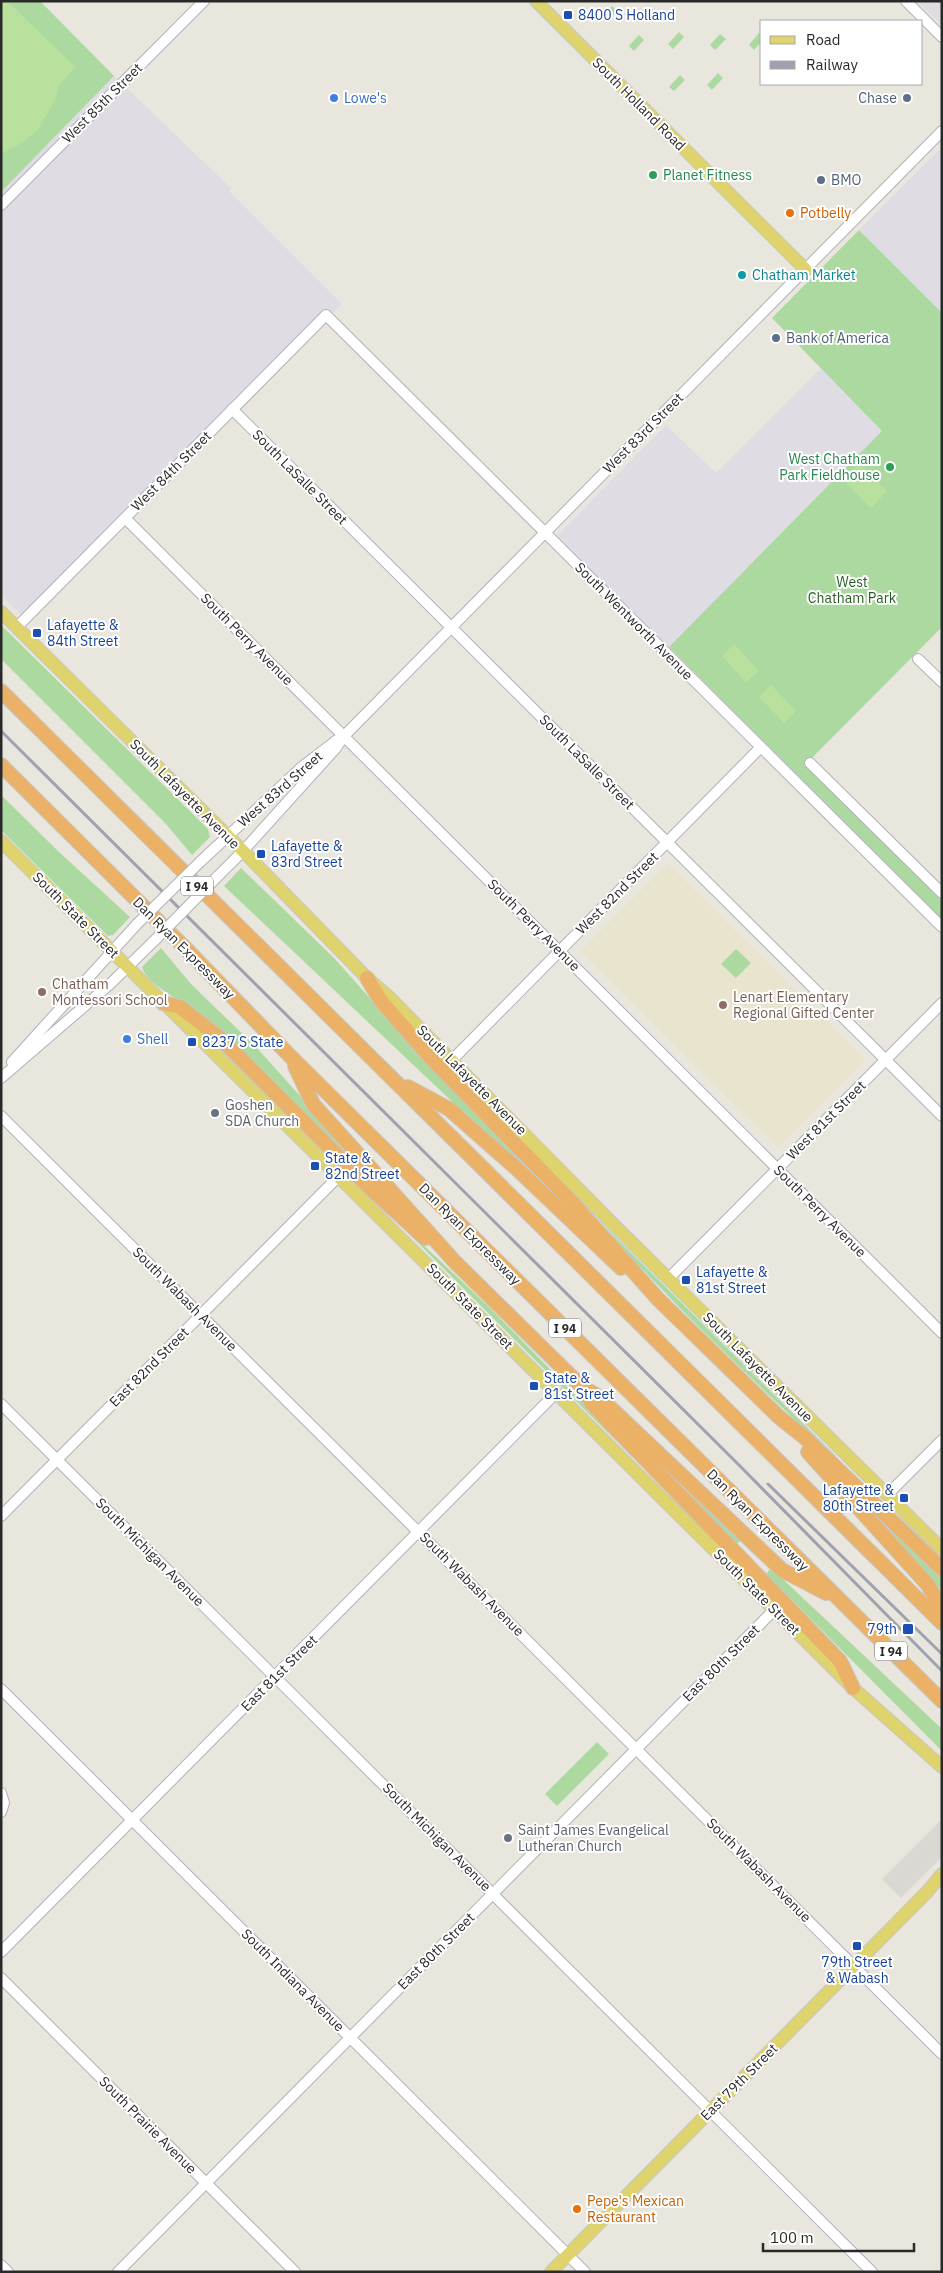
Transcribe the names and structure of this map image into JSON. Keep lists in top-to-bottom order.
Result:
{
  "streets": {
    "highway": ["I 94", "Dan Ryan Expressway"],
    "main road": [
      "South Holland Road",
      "South Lafayette Avenue",
      "South State Street",
      "East 79th Street"
    ],
    "street": [
      "West 85th Street",
      "West 83rd Street",
      "West 84th Street",
      "South LaSalle Street",
      "South Wentworth Avenue",
      "South Perry Avenue",
      "West 82nd Street",
      "West 81st Street",
      "South Wabash Avenue",
      "East 82nd Street",
      "South Michigan Avenue",
      "East 80th Street",
      "East 81st Street",
      "South Indiana Avenue",
      "South Prairie Avenue"
    ]
  },
  "crossings": [
    ["South Holland Road", "West 83rd Street"],
    ["West 83rd Street", "South LaSalle Street"],
    ["West 83rd Street", "South Wentworth Avenue"],
    ["West 83rd Street", "South Perry Avenue"],
    ["West 83rd Street", "South Lafayette Avenue"],
    ["West 83rd Street", "South State Street"],
    ["West 84th Street", "South LaSalle Street"],
    ["West 84th Street", "South Wentworth Avenue"],
    ["West 84th Street", "South Perry Avenue"],
    ["West 84th Street", "South Lafayette Avenue"],
    ["South LaSalle Street", "West 82nd Street"],
    ["South LaSalle Street", "West 81st Street"],
    ["South Wentworth Avenue", "West 82nd Street"],
    ["South Perry Avenue", "West 82nd Street"],
    ["South Perry Avenue", "West 81st Street"],
    ["South Lafayette Avenue", "West 82nd Street"],
    ["South Lafayette Avenue", "West 81st Street"],
    ["South State Street", "East 82nd Street"],
    ["South State Street", "East 80th Street"],
    ["South State Street", "East 81st Street"],
    ["South Wabash Avenue", "East 82nd Street"],
    ["South Wabash Avenue", "East 80th Street"],
    ["South Wabash Avenue", "East 81st Street"],
    ["South Wabash Avenue", "East 79th Street"],
    ["East 82nd Street", "South Michigan Avenue"],
    ["South Michigan Avenue", "East 80th Street"],
    ["South Michigan Avenue", "East 81st Street"],
    ["South Michigan Avenue", "East 79th Street"],
    ["East 80th Street", "South Indiana Avenue"],
    ["East 80th Street", "South Prairie Avenue"],
    ["East 81st Street", "South Indiana Avenue"],
    ["South Indiana Avenue", "East 79th Street"]
  ],
  "parks": ["West Chatham Park"],
  "places": {
    "transit": [
      "8400 S Holland",
      "Lafayette & 84th Street",
      "Lafayette & 83rd Street",
      "8237 S State",
      "State & 82nd Street",
      "Lafayette & 81st Street",
      "State & 81st Street",
      "Lafayette & 80th Street",
      "79th",
      "79th Street & Wabash"
    ],
    "other": [
      "Lowe's",
      "Chase",
      "Planet Fitness",
      "BMO",
      "Potbelly",
      "Chatham Market",
      "Bank of America",
      "West Chatham Park Fieldhouse",
      "Chatham Montessori School",
      "Lenart Elementary Regional Gifted Center",
      "Shell",
      "Goshen SDA Church",
      "Saint James Evangelical Lutheran Church",
      "Pepe's Mexican Restaurant"
    ]
  },
  "legend": ["Road", "Railway"],
  "scale_bar": "100 m"
}
